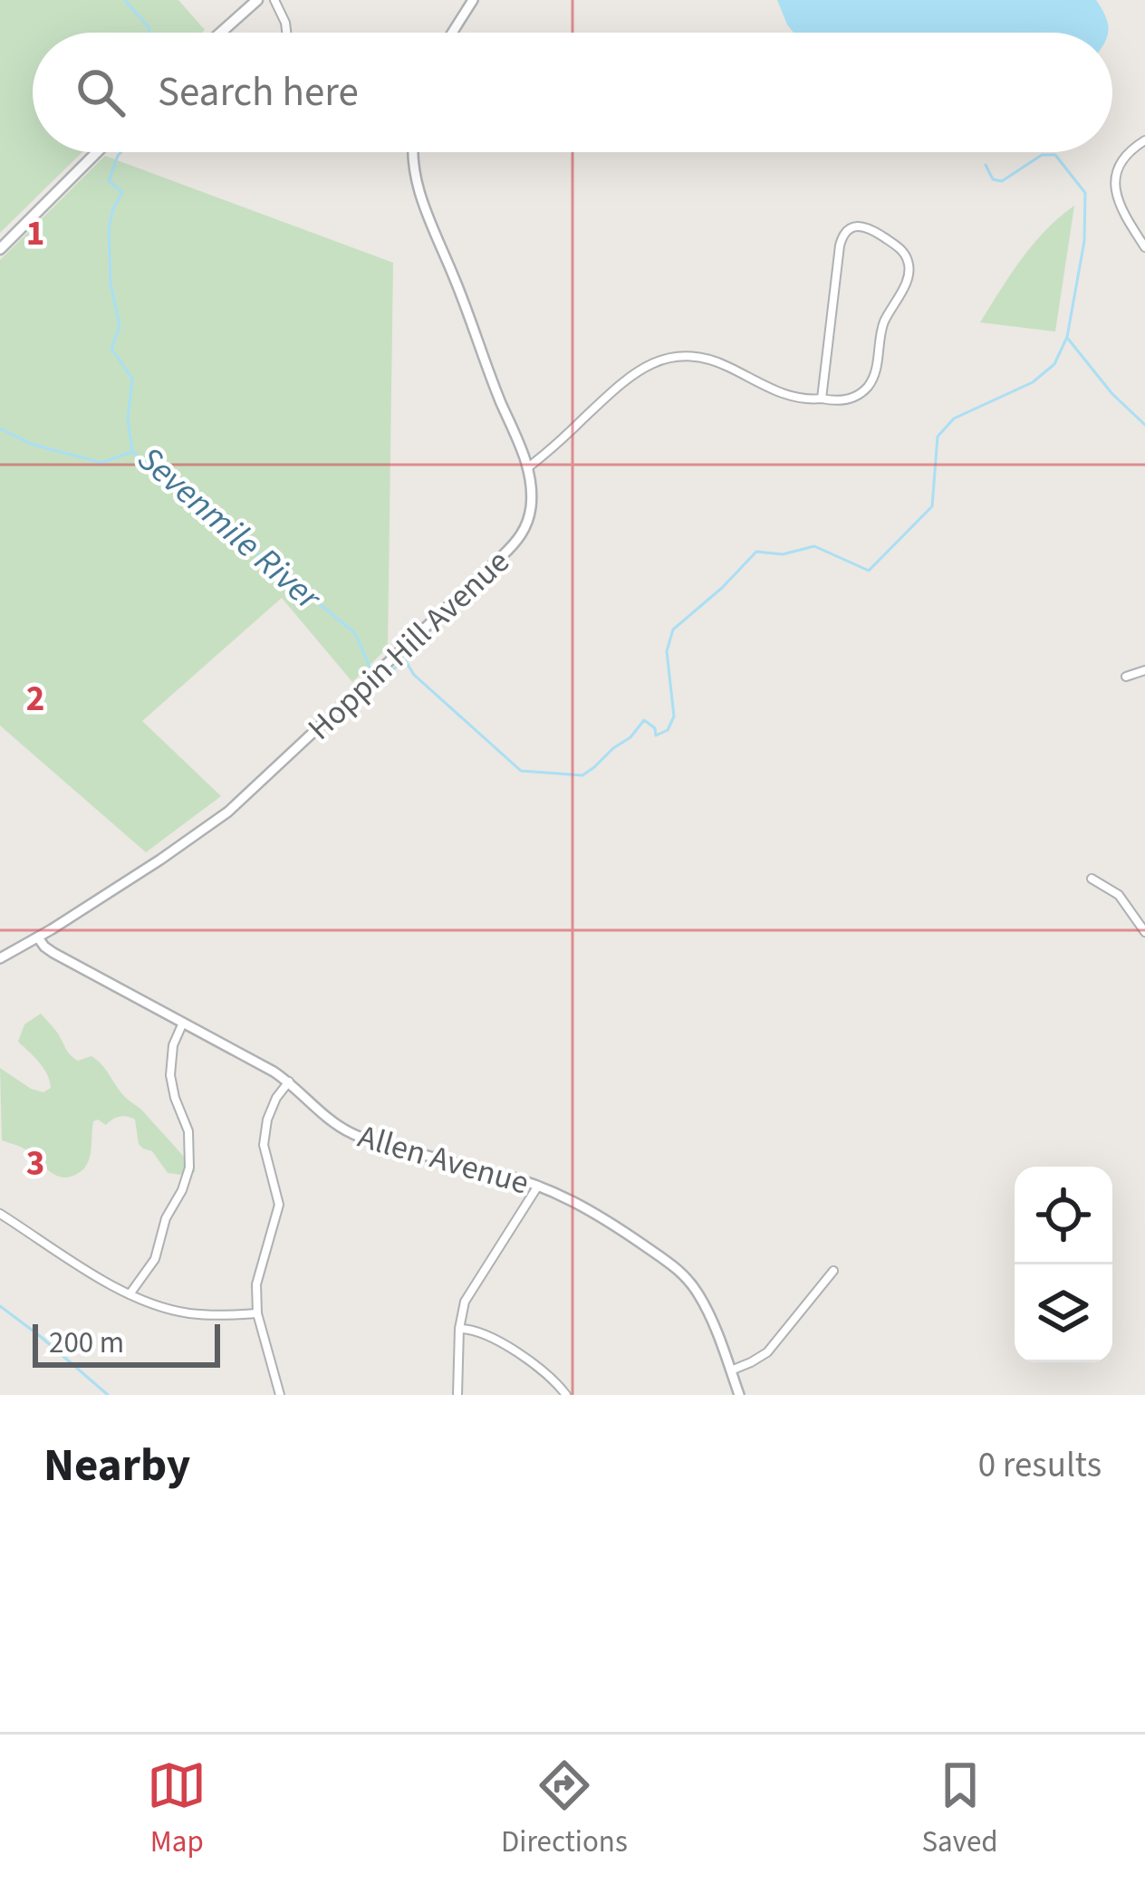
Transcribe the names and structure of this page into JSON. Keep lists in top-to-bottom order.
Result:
{
  "streets": {
    "street": ["Hoppin Hill Avenue", "Allen Avenue"]
  },
  "crossings": [
    ["Hoppin Hill Avenue", "Allen Avenue"]
  ],
  "water": ["Sevenmile River"],
  "scale_bar": "200 m",
  "page": {
    "search": "Search here",
    "scale": "200 m",
    "heading": ["Nearby", "0 results"],
    "nav": ["Map", "Directions", "Saved"]
  },
  "grid": {
    "rows": ["1", "2", "3"]
  }
}
